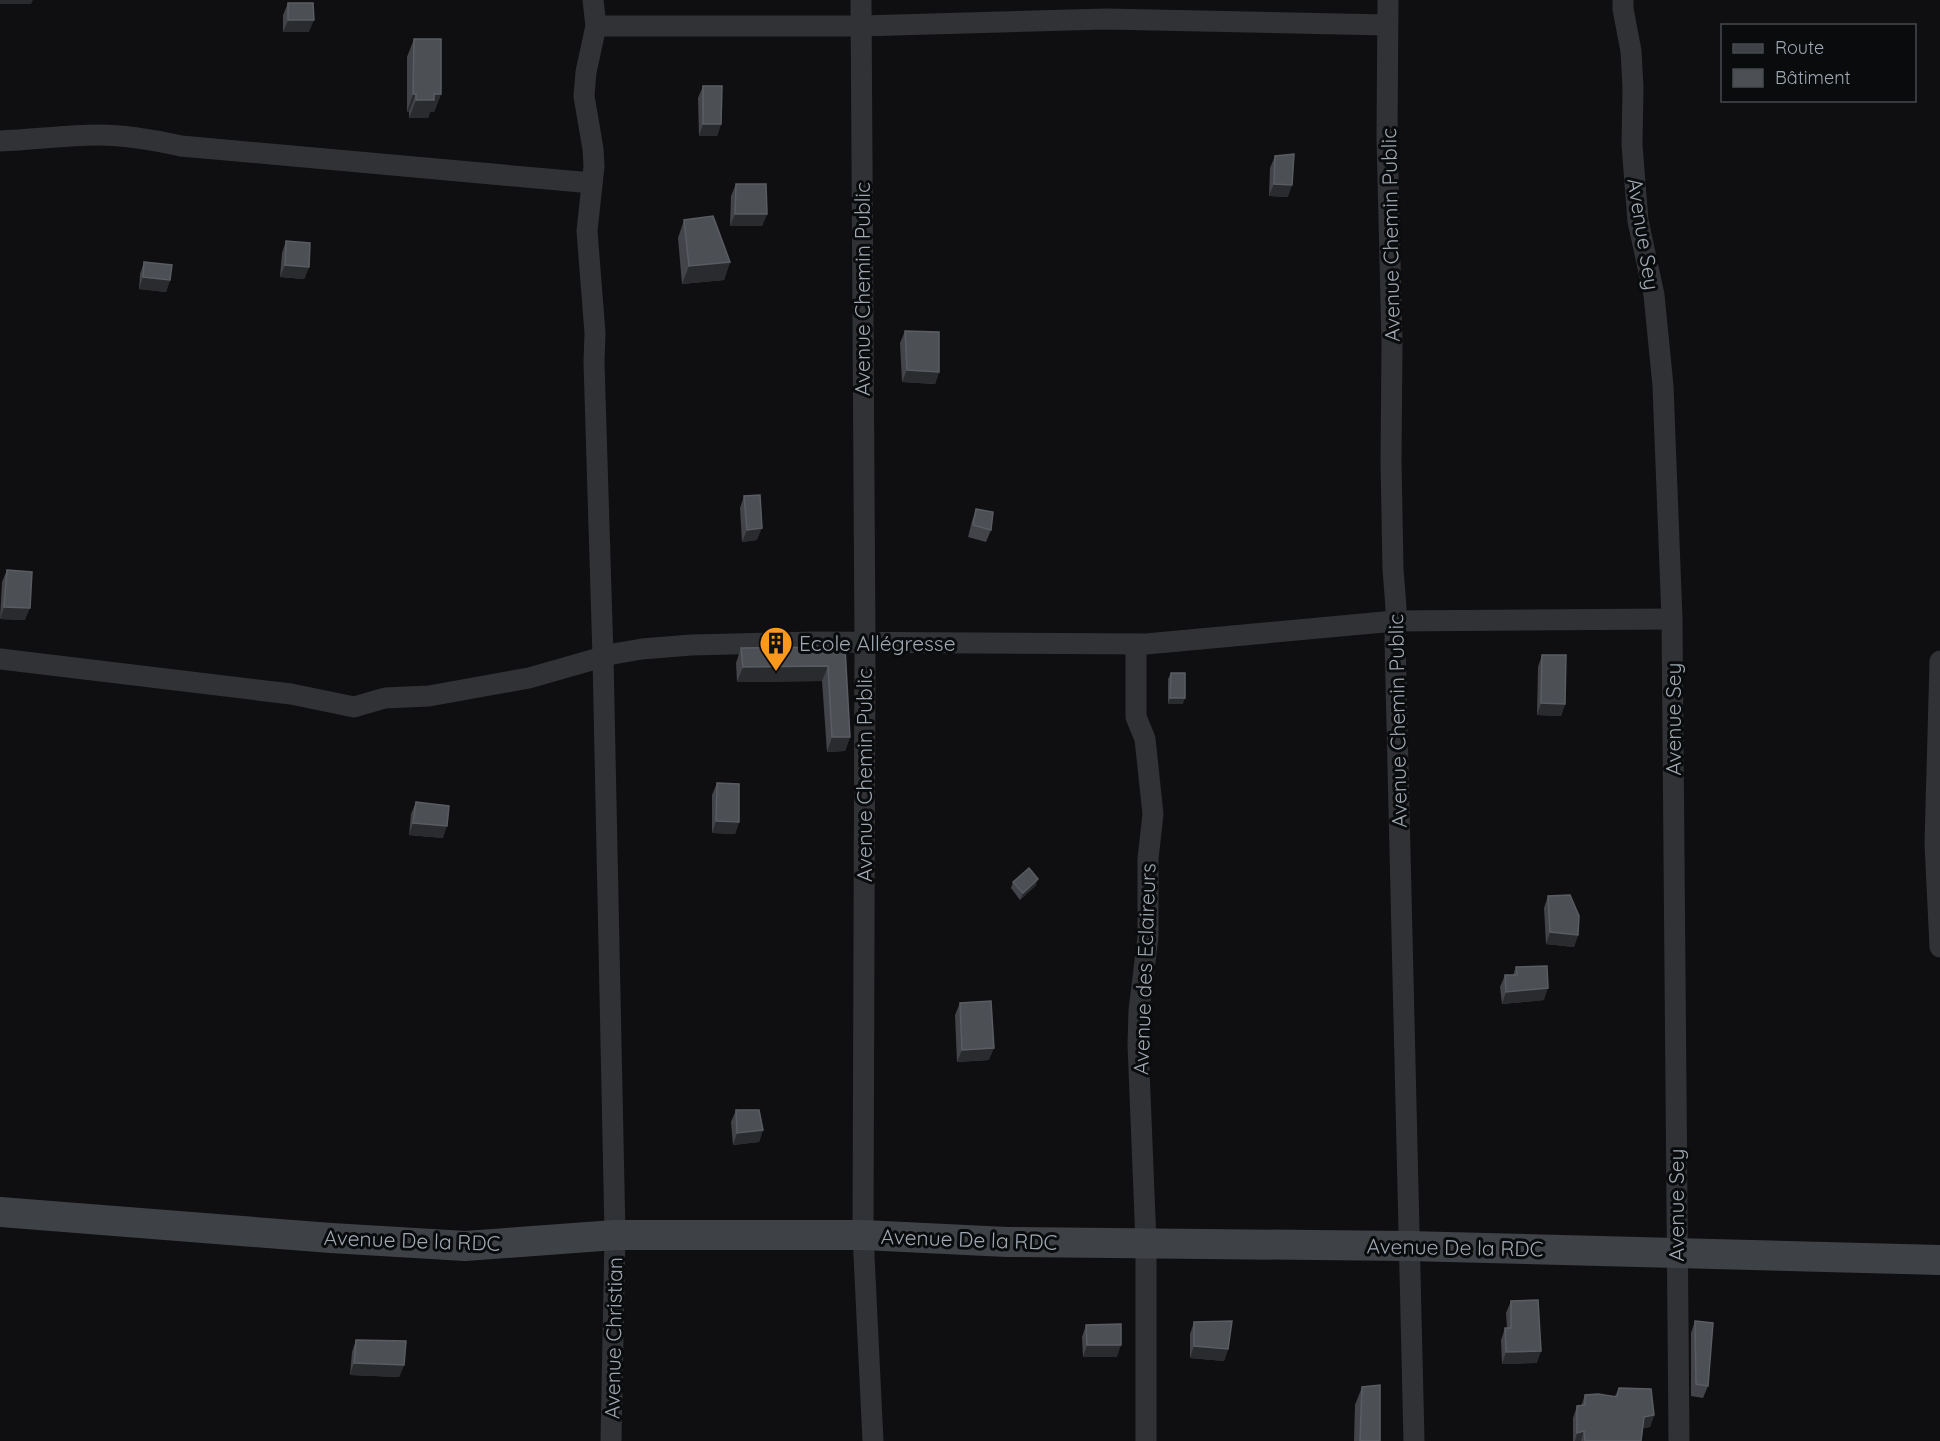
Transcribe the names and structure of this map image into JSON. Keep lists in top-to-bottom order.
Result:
{
  "streets": {
    "street": [
      "Avenue Sey",
      "Avenue Chemin Public",
      "Avenue des Eclaireurs",
      "Avenue De la RDC",
      "Avenue Christian"
    ]
  },
  "crossings": [
    ["Avenue Sey", "Avenue De la RDC"],
    ["Avenue Chemin Public", "Avenue De la RDC"],
    ["Avenue des Eclaireurs", "Avenue De la RDC"],
    ["Avenue De la RDC", "Avenue Christian"]
  ],
  "places": {
    "building": ["Ecole Allégresse"]
  },
  "legend": ["Route", "Bâtiment"]
}
